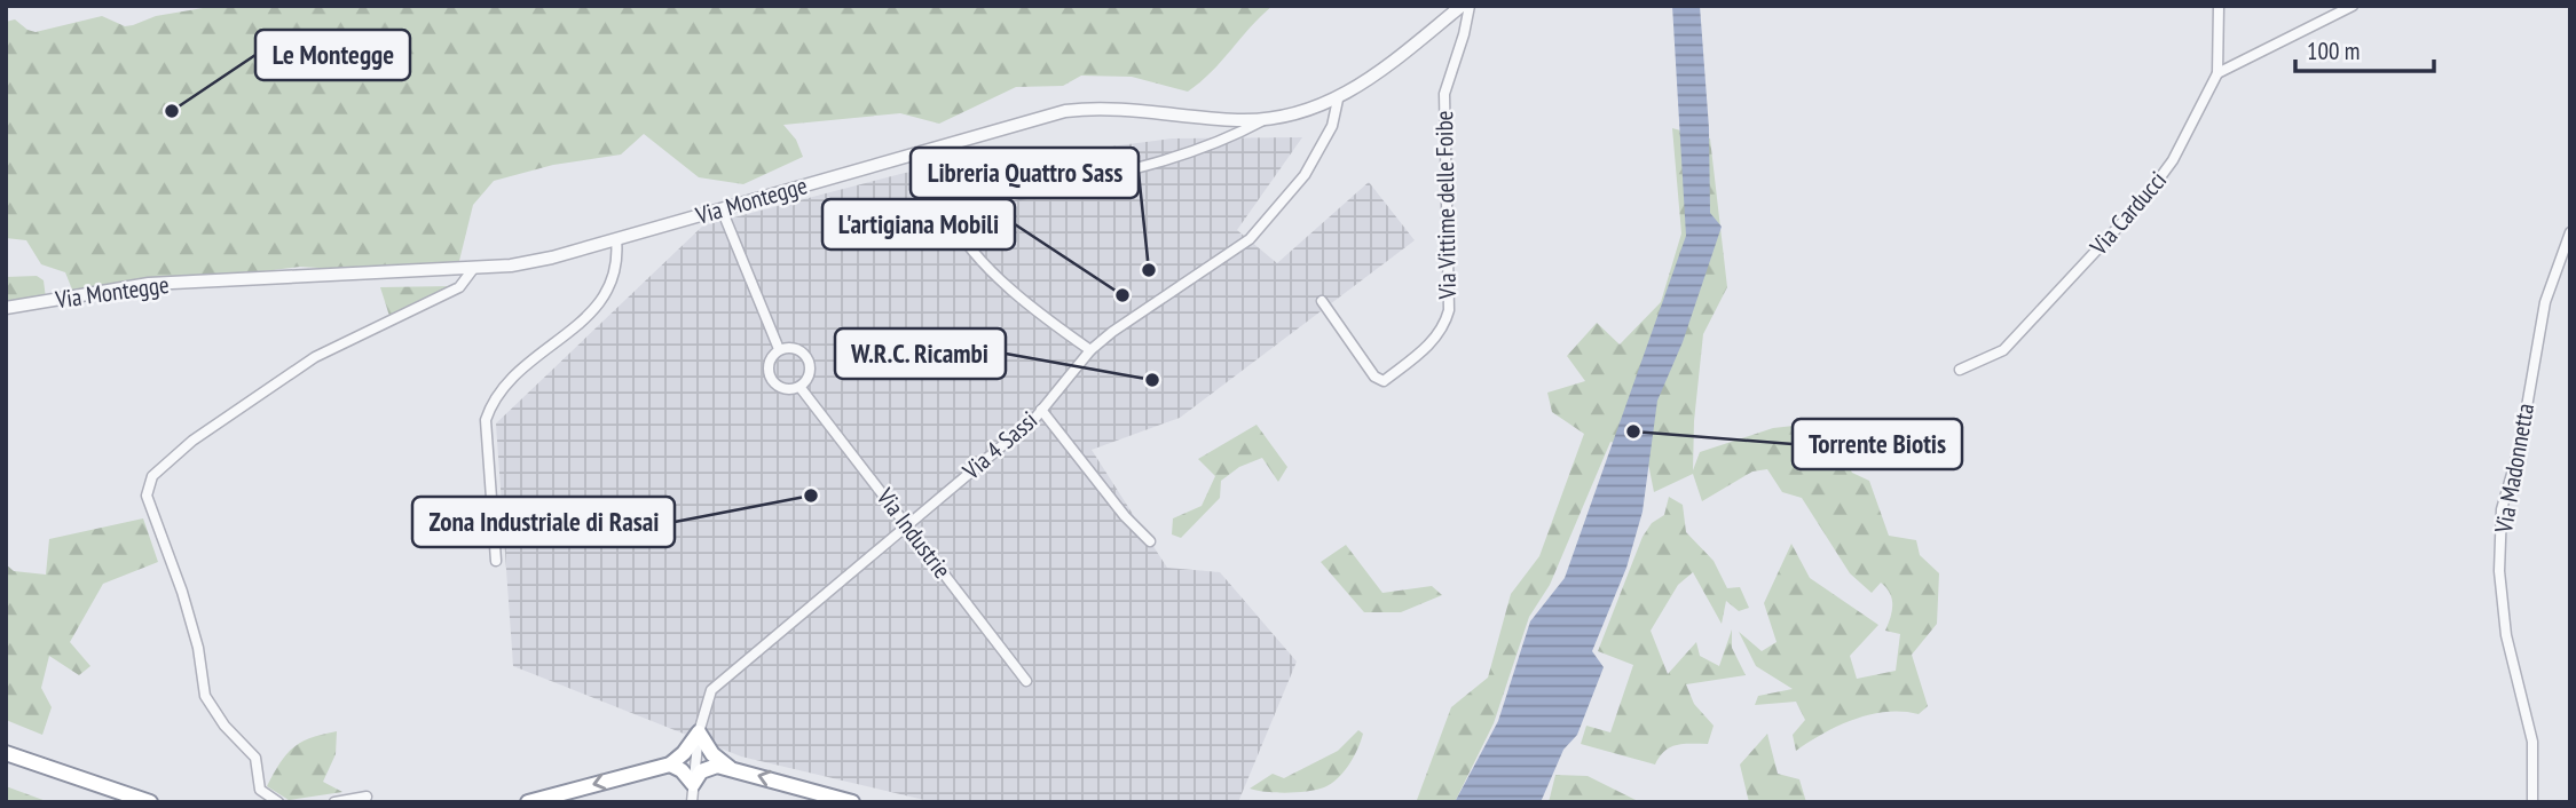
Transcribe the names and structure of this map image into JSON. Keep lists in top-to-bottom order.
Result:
{
  "streets": {
    "street": [
      "Via Montegge",
      "Via Vittime delle Foibe",
      "Via Carducci",
      "Via 4 Sassi",
      "Via Madonnetta",
      "Via Industrie"
    ]
  },
  "crossings": [
    ["Via Montegge", "Via 4 Sassi"],
    ["Via 4 Sassi", "Via Industrie"]
  ],
  "places": [
    "Le Montegge",
    "Libreria Quattro Sass",
    "L'artigiana Mobili",
    "W.R.C. Ricambi",
    "Torrente Biotis",
    "Zona Industriale di Rasai"
  ],
  "scale_bar": "100 m"
}
